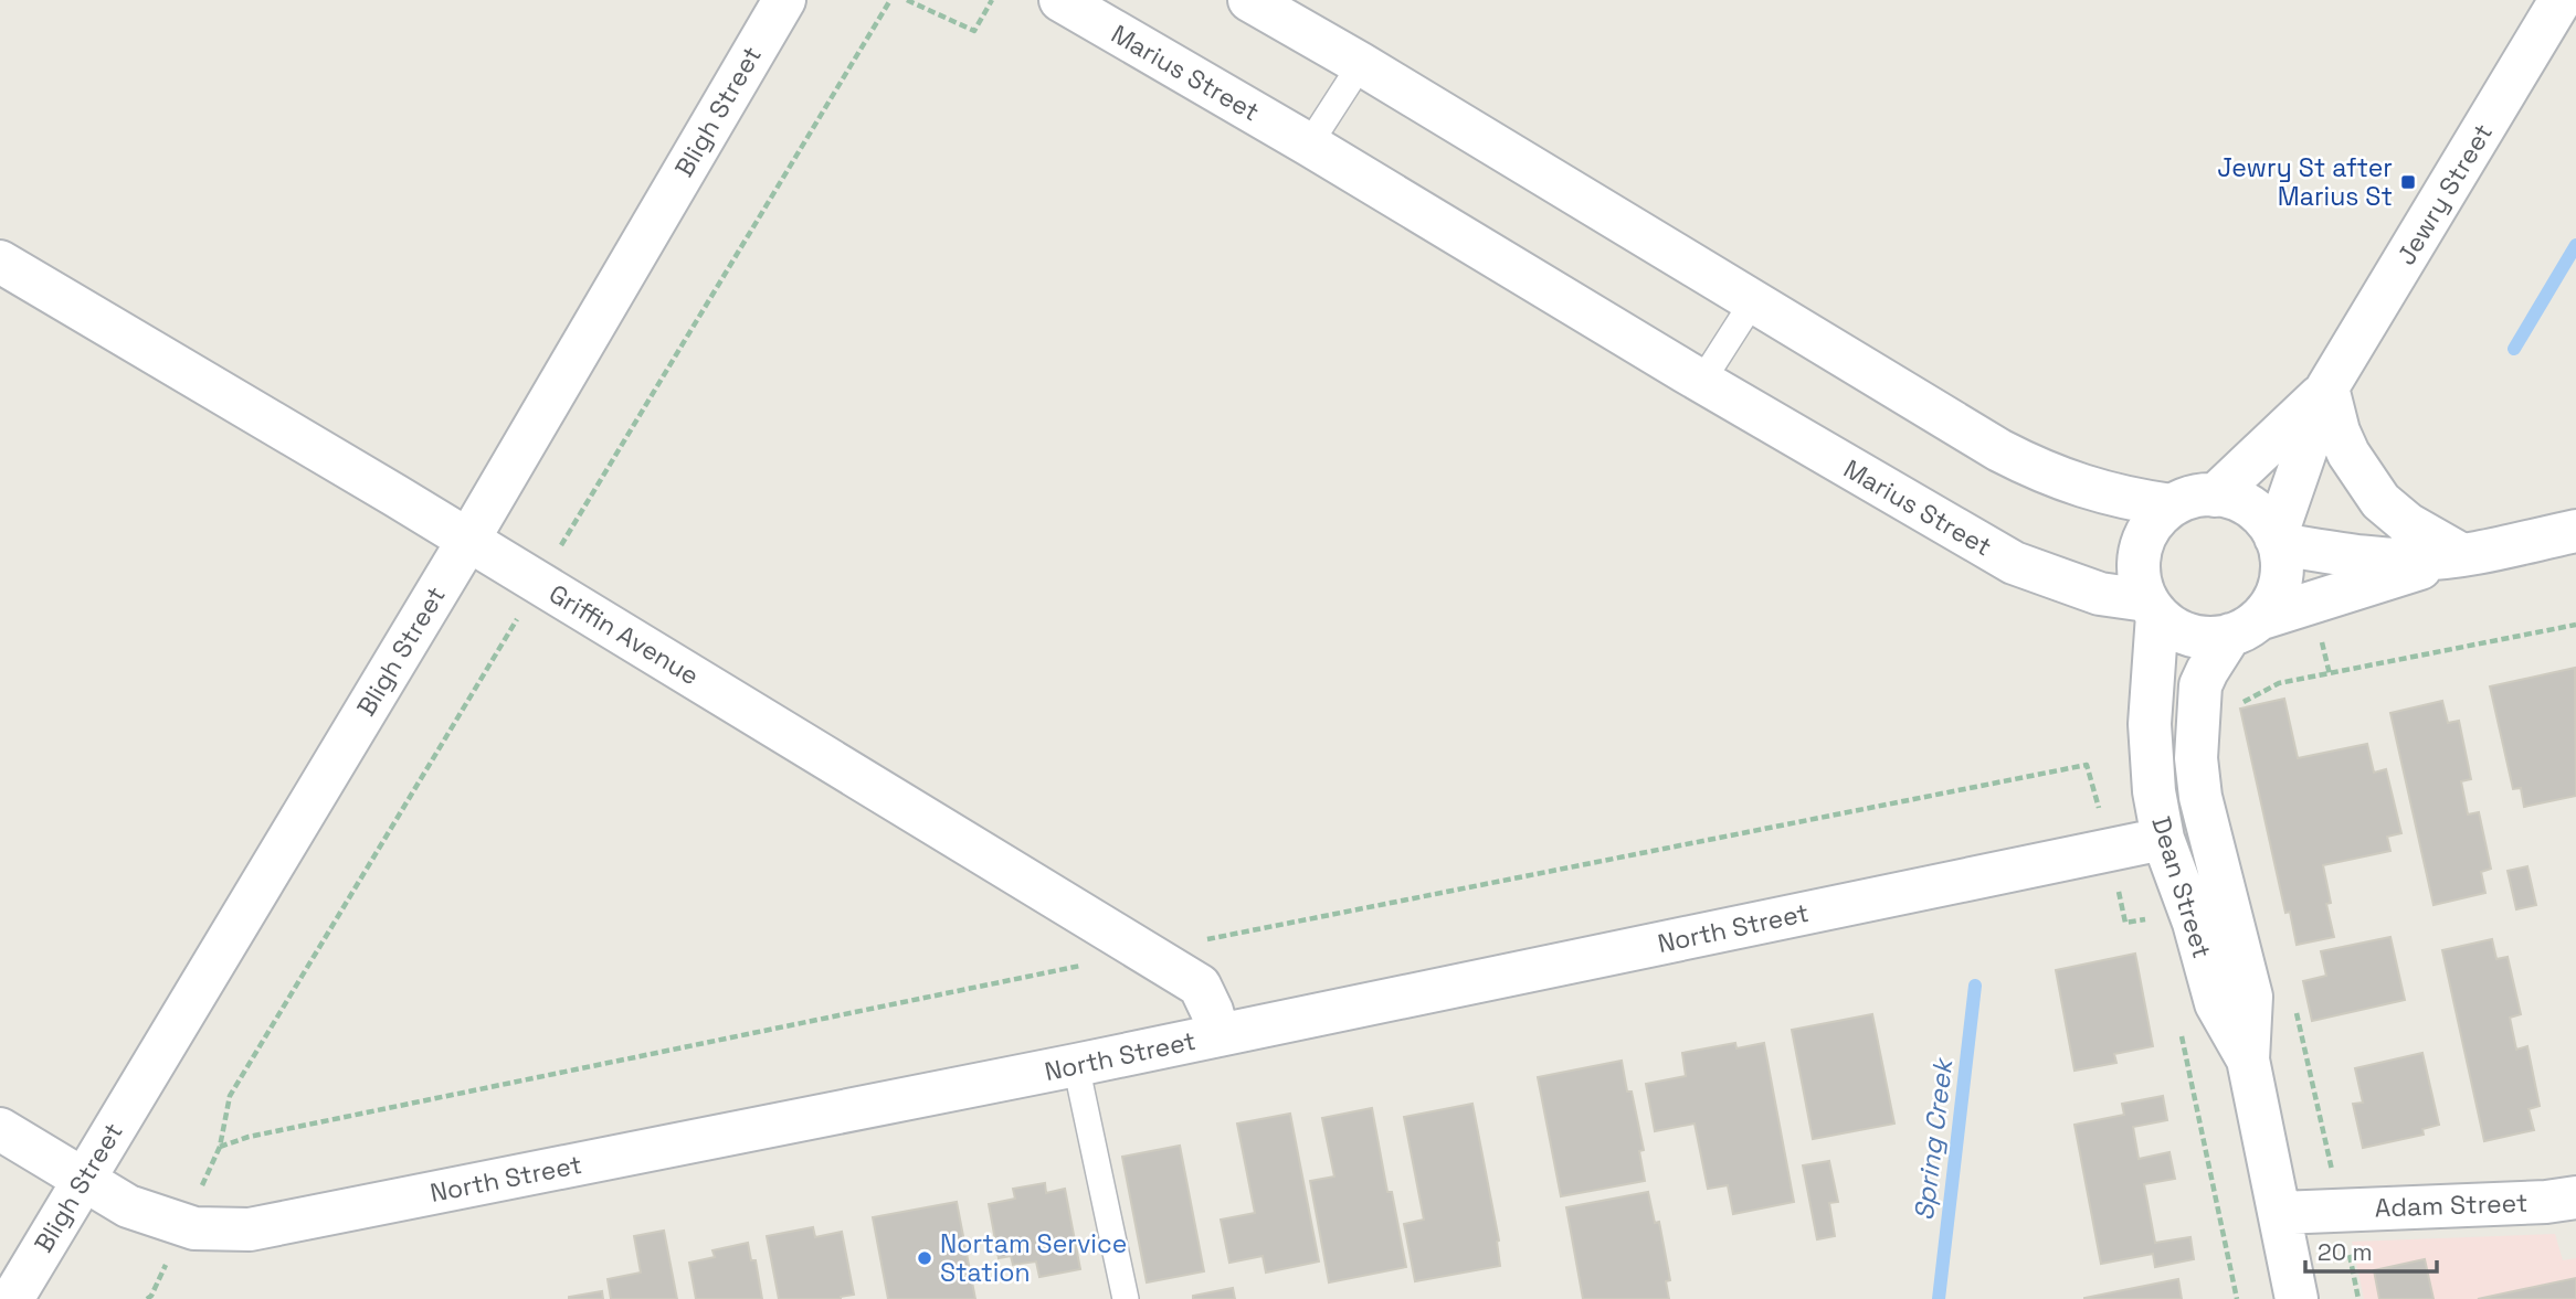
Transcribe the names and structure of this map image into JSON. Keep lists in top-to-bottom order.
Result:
{
  "streets": {
    "street": [
      "Marius Street",
      "Bligh Street",
      "Jewry Street",
      "Griffin Avenue",
      "Dean Street",
      "North Street",
      "Adam Street"
    ]
  },
  "crossings": [
    ["Marius Street", "Jewry Street"],
    ["Marius Street", "Dean Street"],
    ["Bligh Street", "Griffin Avenue"],
    ["Bligh Street", "North Street"],
    ["Jewry Street", "Dean Street"],
    ["Griffin Avenue", "North Street"],
    ["Dean Street", "North Street"],
    ["Dean Street", "Adam Street"]
  ],
  "water": ["Spring Creek"],
  "places": {
    "transit": ["Jewry St after Marius St"],
    "other": ["Nortam Service Station"]
  },
  "scale_bar": "20 m"
}
